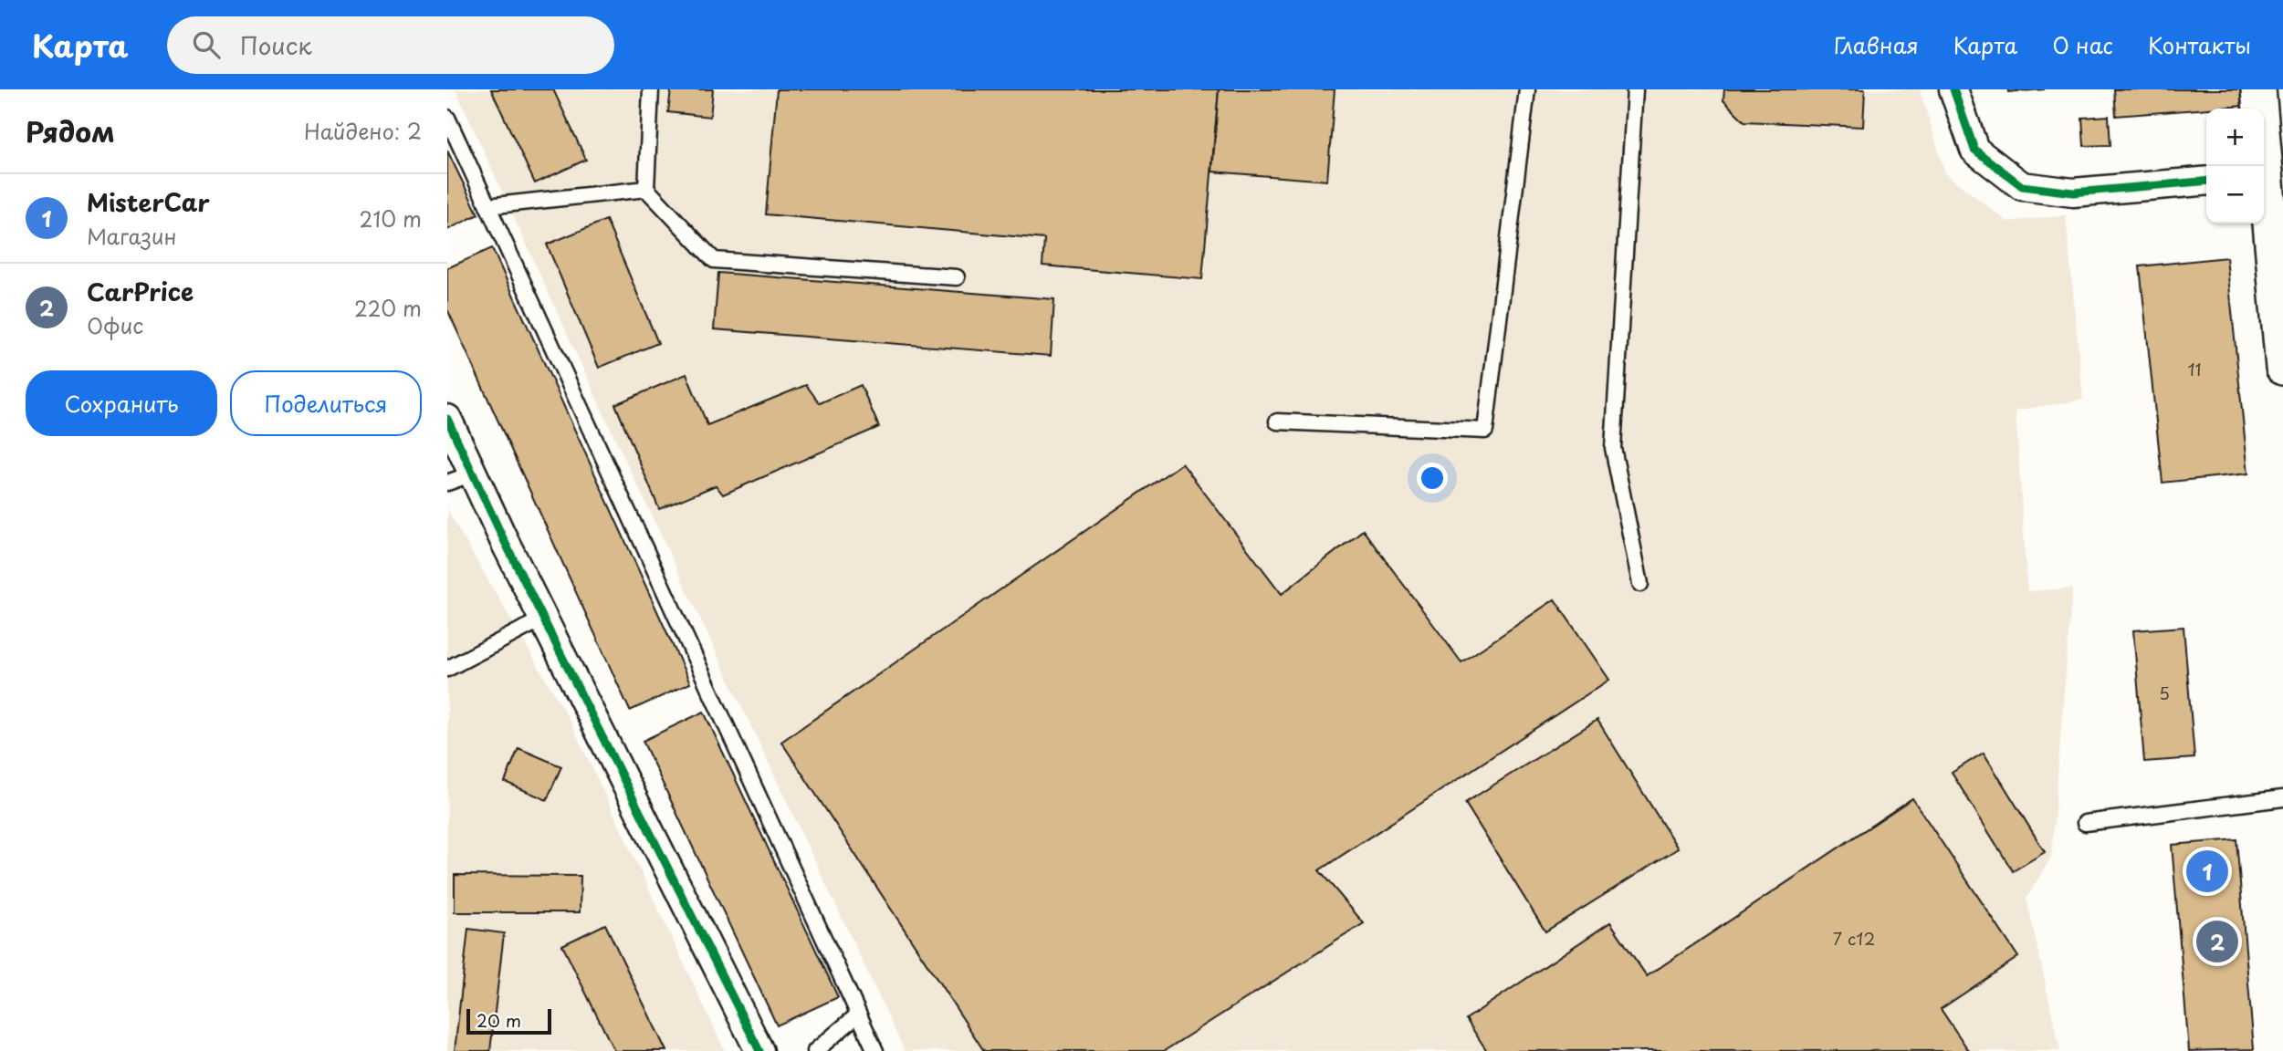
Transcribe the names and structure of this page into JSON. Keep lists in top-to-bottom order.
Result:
{
  "house_numbers": ["11", "5", "7 с12"],
  "scale_bar": "20 m",
  "page": {
    "header": "Карта",
    "search": "Поиск",
    "nav": [
      "Главная",
      "Карта",
      "О нас",
      "Контакты"
    ],
    "heading": ["Рядом", "Найдено: 2"],
    "map_buttons": ["+", "−"],
    "list": [
      {
        "mark": "1",
        "name": "MisterCar",
        "note": "Магазин",
        "value": "210 m"
      },
      {
        "mark": "2",
        "name": "CarPrice",
        "note": "Офис",
        "value": "220 m"
      }
    ],
    "buttons": ["Сохранить", "Поделиться"],
    "pins": ["1", "2"],
    "scale": "20 m"
  }
}
